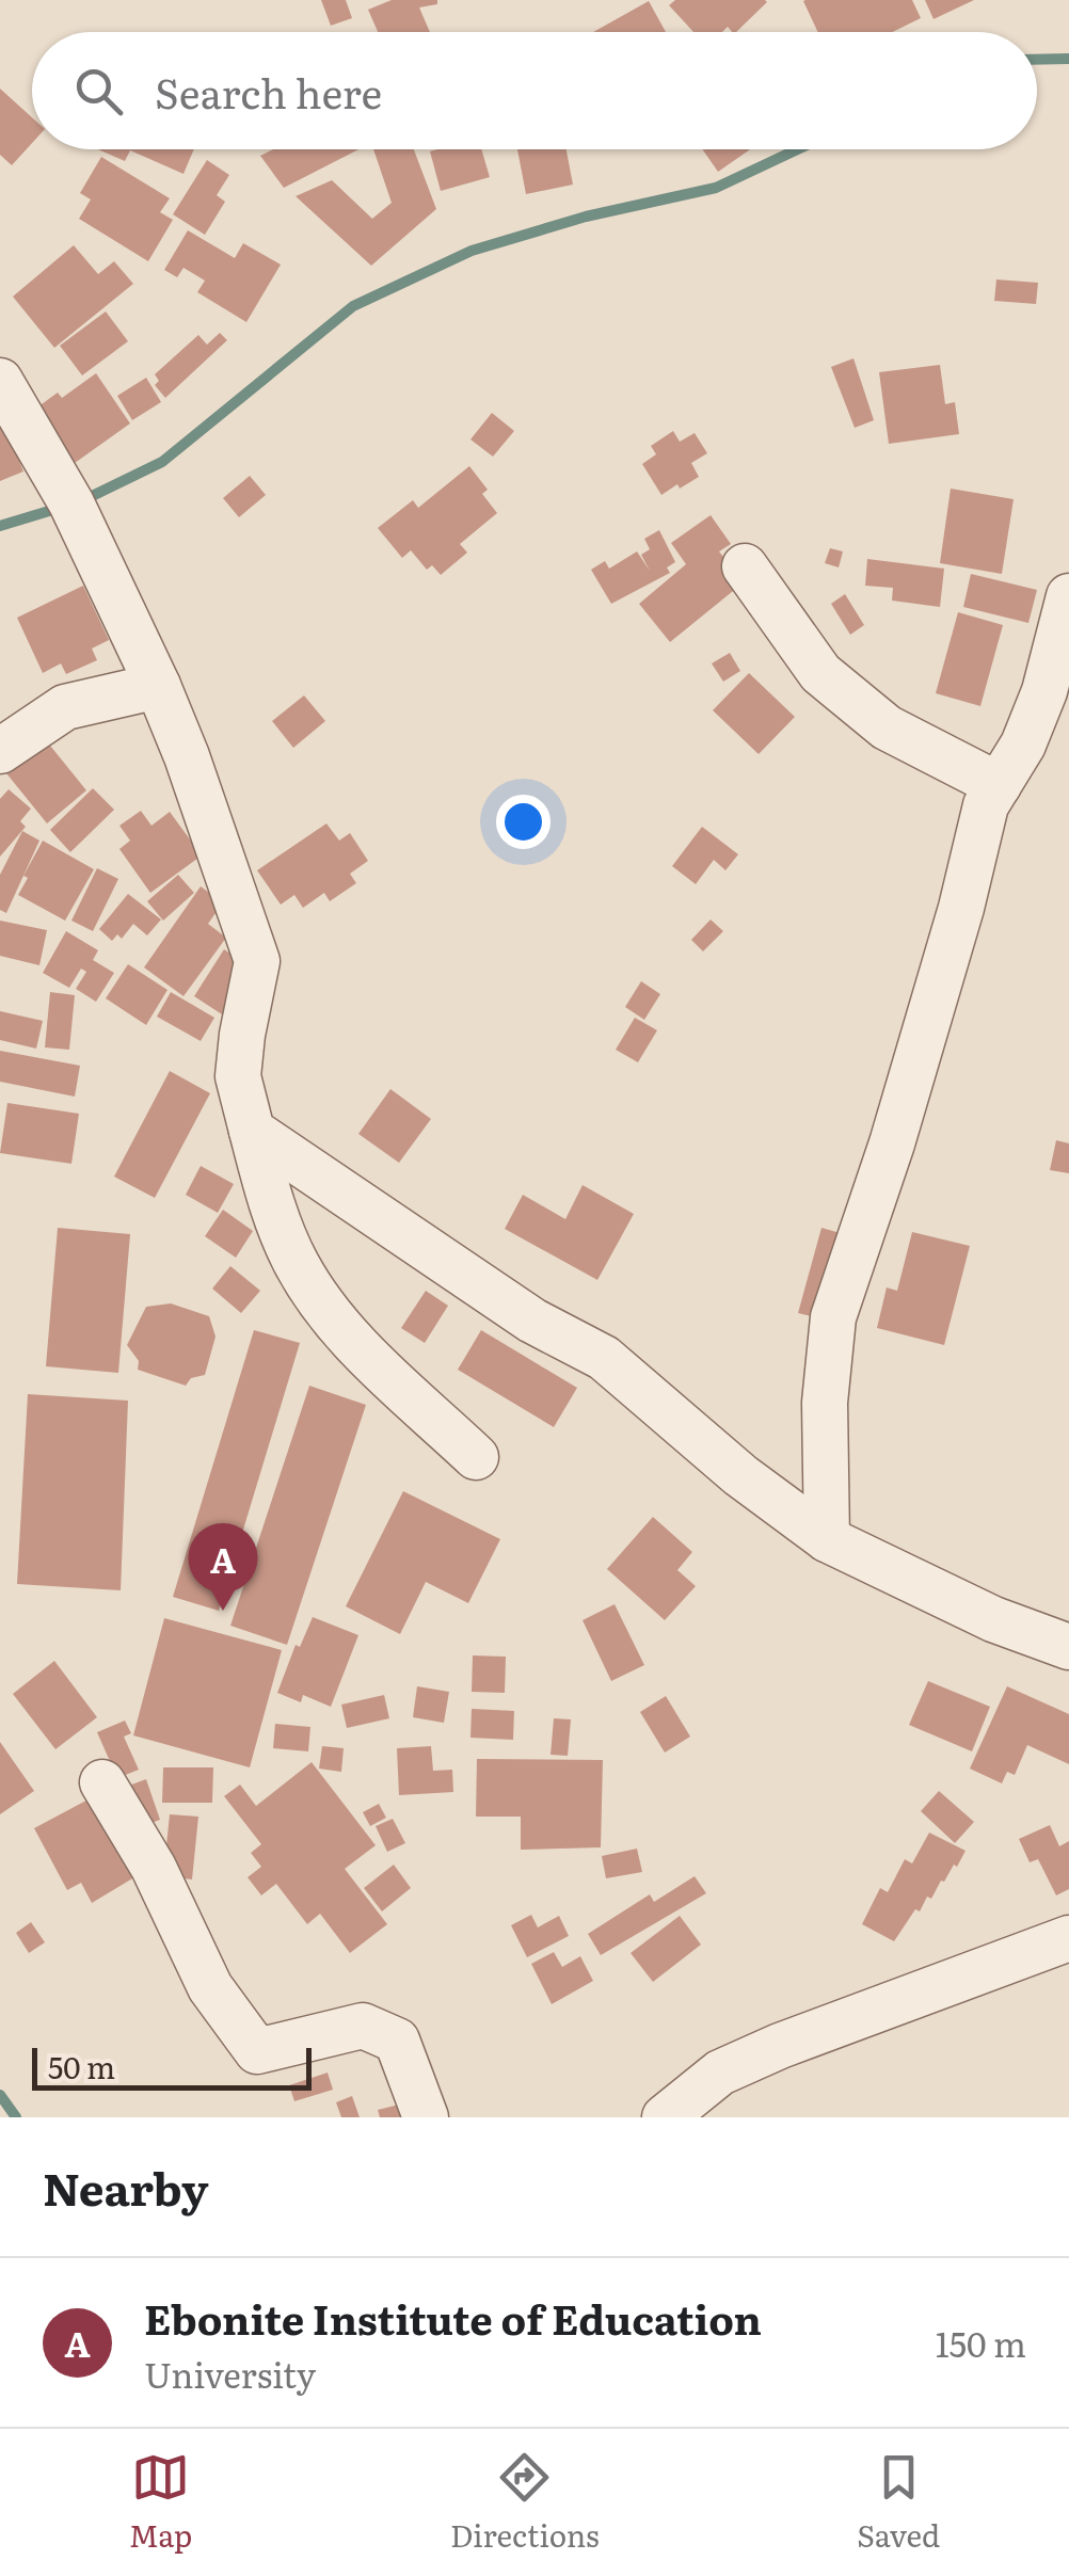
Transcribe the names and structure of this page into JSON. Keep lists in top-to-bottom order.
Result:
{
  "scale_bar": "50 m",
  "page": {
    "search": "Search here",
    "pins": "A",
    "scale": "50 m",
    "heading": "Nearby",
    "list": [
      {
        "mark": "A",
        "name": "Ebonite Institute of Education",
        "note": "University",
        "value": "150 m"
      }
    ],
    "nav": ["Map", "Directions", "Saved"]
  }
}
